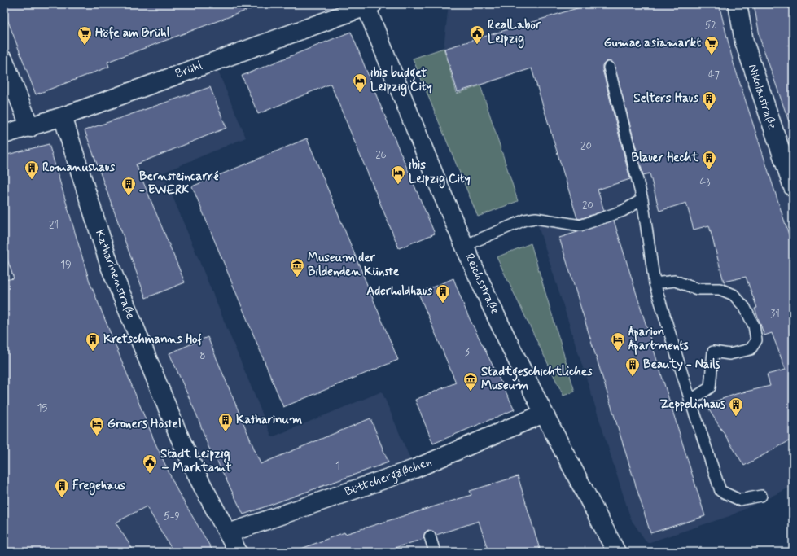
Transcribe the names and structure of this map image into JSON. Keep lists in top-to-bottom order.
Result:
{
  "streets": {
    "street": [
      "Brühl",
      "Nikolaistraße",
      "Katharinenstraße",
      "Reichsstraße",
      "Böttchergäßchen"
    ]
  },
  "crossings": [
    ["Brühl", "Katharinenstraße"],
    ["Brühl", "Reichsstraße"],
    ["Katharinenstraße", "Böttchergäßchen"],
    ["Reichsstraße", "Böttchergäßchen"]
  ],
  "places": {
    "public building": ["RealLabor Leipzig", "Stadt Leipzig – Marktamt"],
    "supermarket": ["Höfe am Brühl", "Gumae asiamarkt"],
    "hotel": [
      "ibis budget Leipzig City",
      "ibis Leipzig City",
      "Aparion Apartments",
      "Groners Hostel"
    ],
    "building": [
      "Selters Haus",
      "Blauer Hecht",
      "Romanushaus",
      "Bernsteincarré - EWERK",
      "Aderholdhaus",
      "Kretschmanns Hof",
      "Beauty - Nails",
      "Zeppelinhaus",
      "Katharinum",
      "Fregehaus"
    ],
    "museum": ["Museum der Bildenden Künste", "Stadtgeschichtliches Museum"]
  },
  "house_numbers": [
    "52",
    "47",
    "20",
    "26",
    "43",
    "20",
    "21",
    "19",
    "31",
    "3",
    "8",
    "15",
    "1",
    "5-9"
  ]
}
